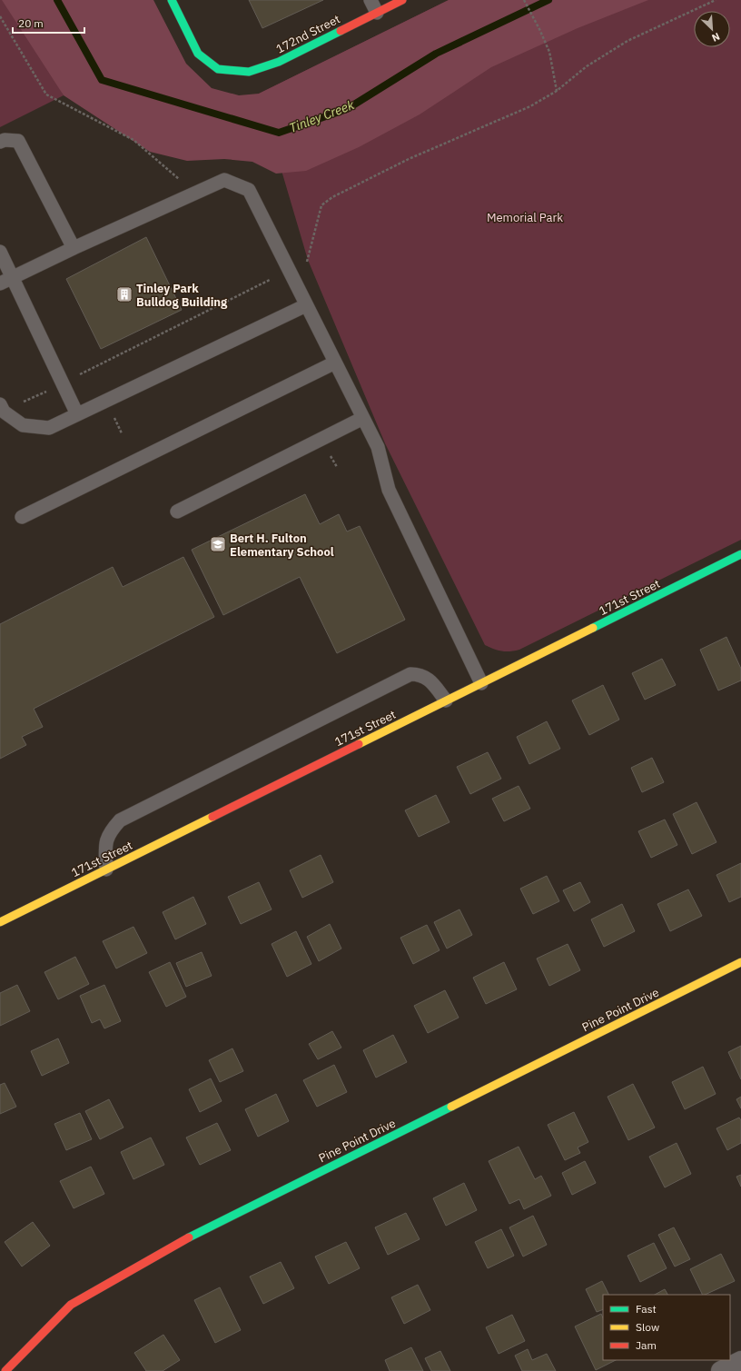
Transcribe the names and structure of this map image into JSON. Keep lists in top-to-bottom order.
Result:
{
  "streets": {
    "street": ["172nd Street", "171st Street", "Pine Point Drive"]
  },
  "water": ["Tinley Creek"],
  "parks": ["Memorial Park"],
  "places": {
    "building": ["Tinley Park Bulldog Building"],
    "school or university": ["Bert H. Fulton Elementary School"]
  },
  "legend": ["Fast", "Slow", "Jam"],
  "scale_bar": "20 m",
  "north": "bottom right"
}
